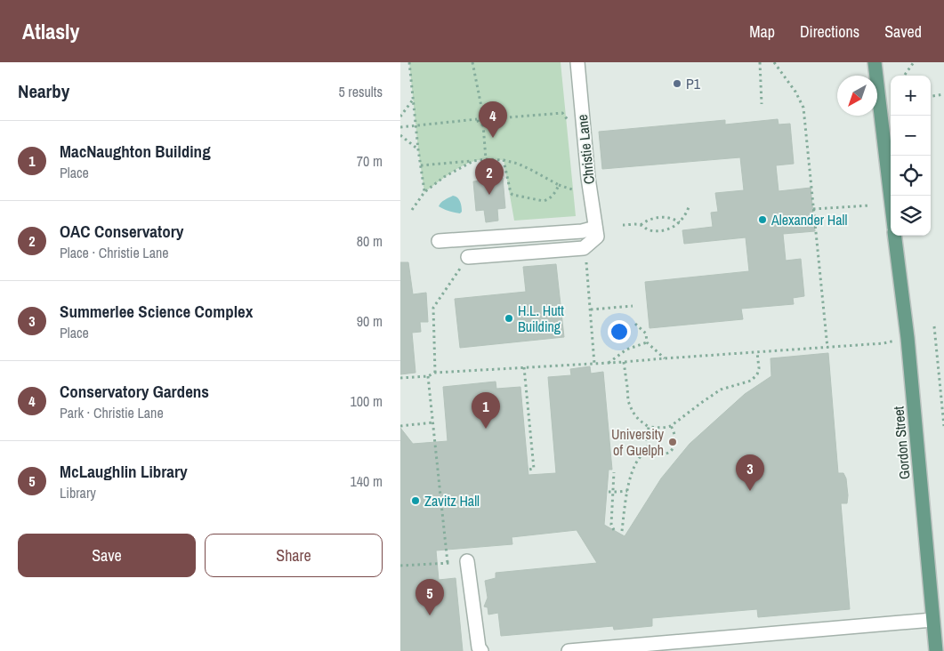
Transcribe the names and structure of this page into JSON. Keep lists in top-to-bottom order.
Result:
{
  "streets": {
    "main road": ["Gordon Street"],
    "street": ["Christie Lane"]
  },
  "places": [
    "P1",
    "Alexander Hall",
    "H.L. Hutt Building",
    "University of Guelph",
    "Zavitz Hall"
  ],
  "north": "bottom left",
  "page": {
    "header": "Atlasly",
    "nav": ["Map", "Directions", "Saved"],
    "heading": ["Nearby", "5 results"],
    "map_buttons": ["+", "−"],
    "pins": [
      "4",
      "2",
      "1",
      "3",
      "5"
    ],
    "list": [
      {
        "mark": "1",
        "name": "MacNaughton Building",
        "note": "Place",
        "value": "70 m"
      },
      {
        "mark": "2",
        "name": "OAC Conservatory",
        "note": "Place · Christie Lane",
        "value": "80 m"
      },
      {
        "mark": "3",
        "name": "Summerlee Science Complex",
        "note": "Place",
        "value": "90 m"
      },
      {
        "mark": "4",
        "name": "Conservatory Gardens",
        "note": "Park · Christie Lane",
        "value": "100 m"
      },
      {
        "mark": "5",
        "name": "McLaughlin Library",
        "note": "Library",
        "value": "140 m"
      }
    ],
    "buttons": ["Save", "Share"]
  }
}
